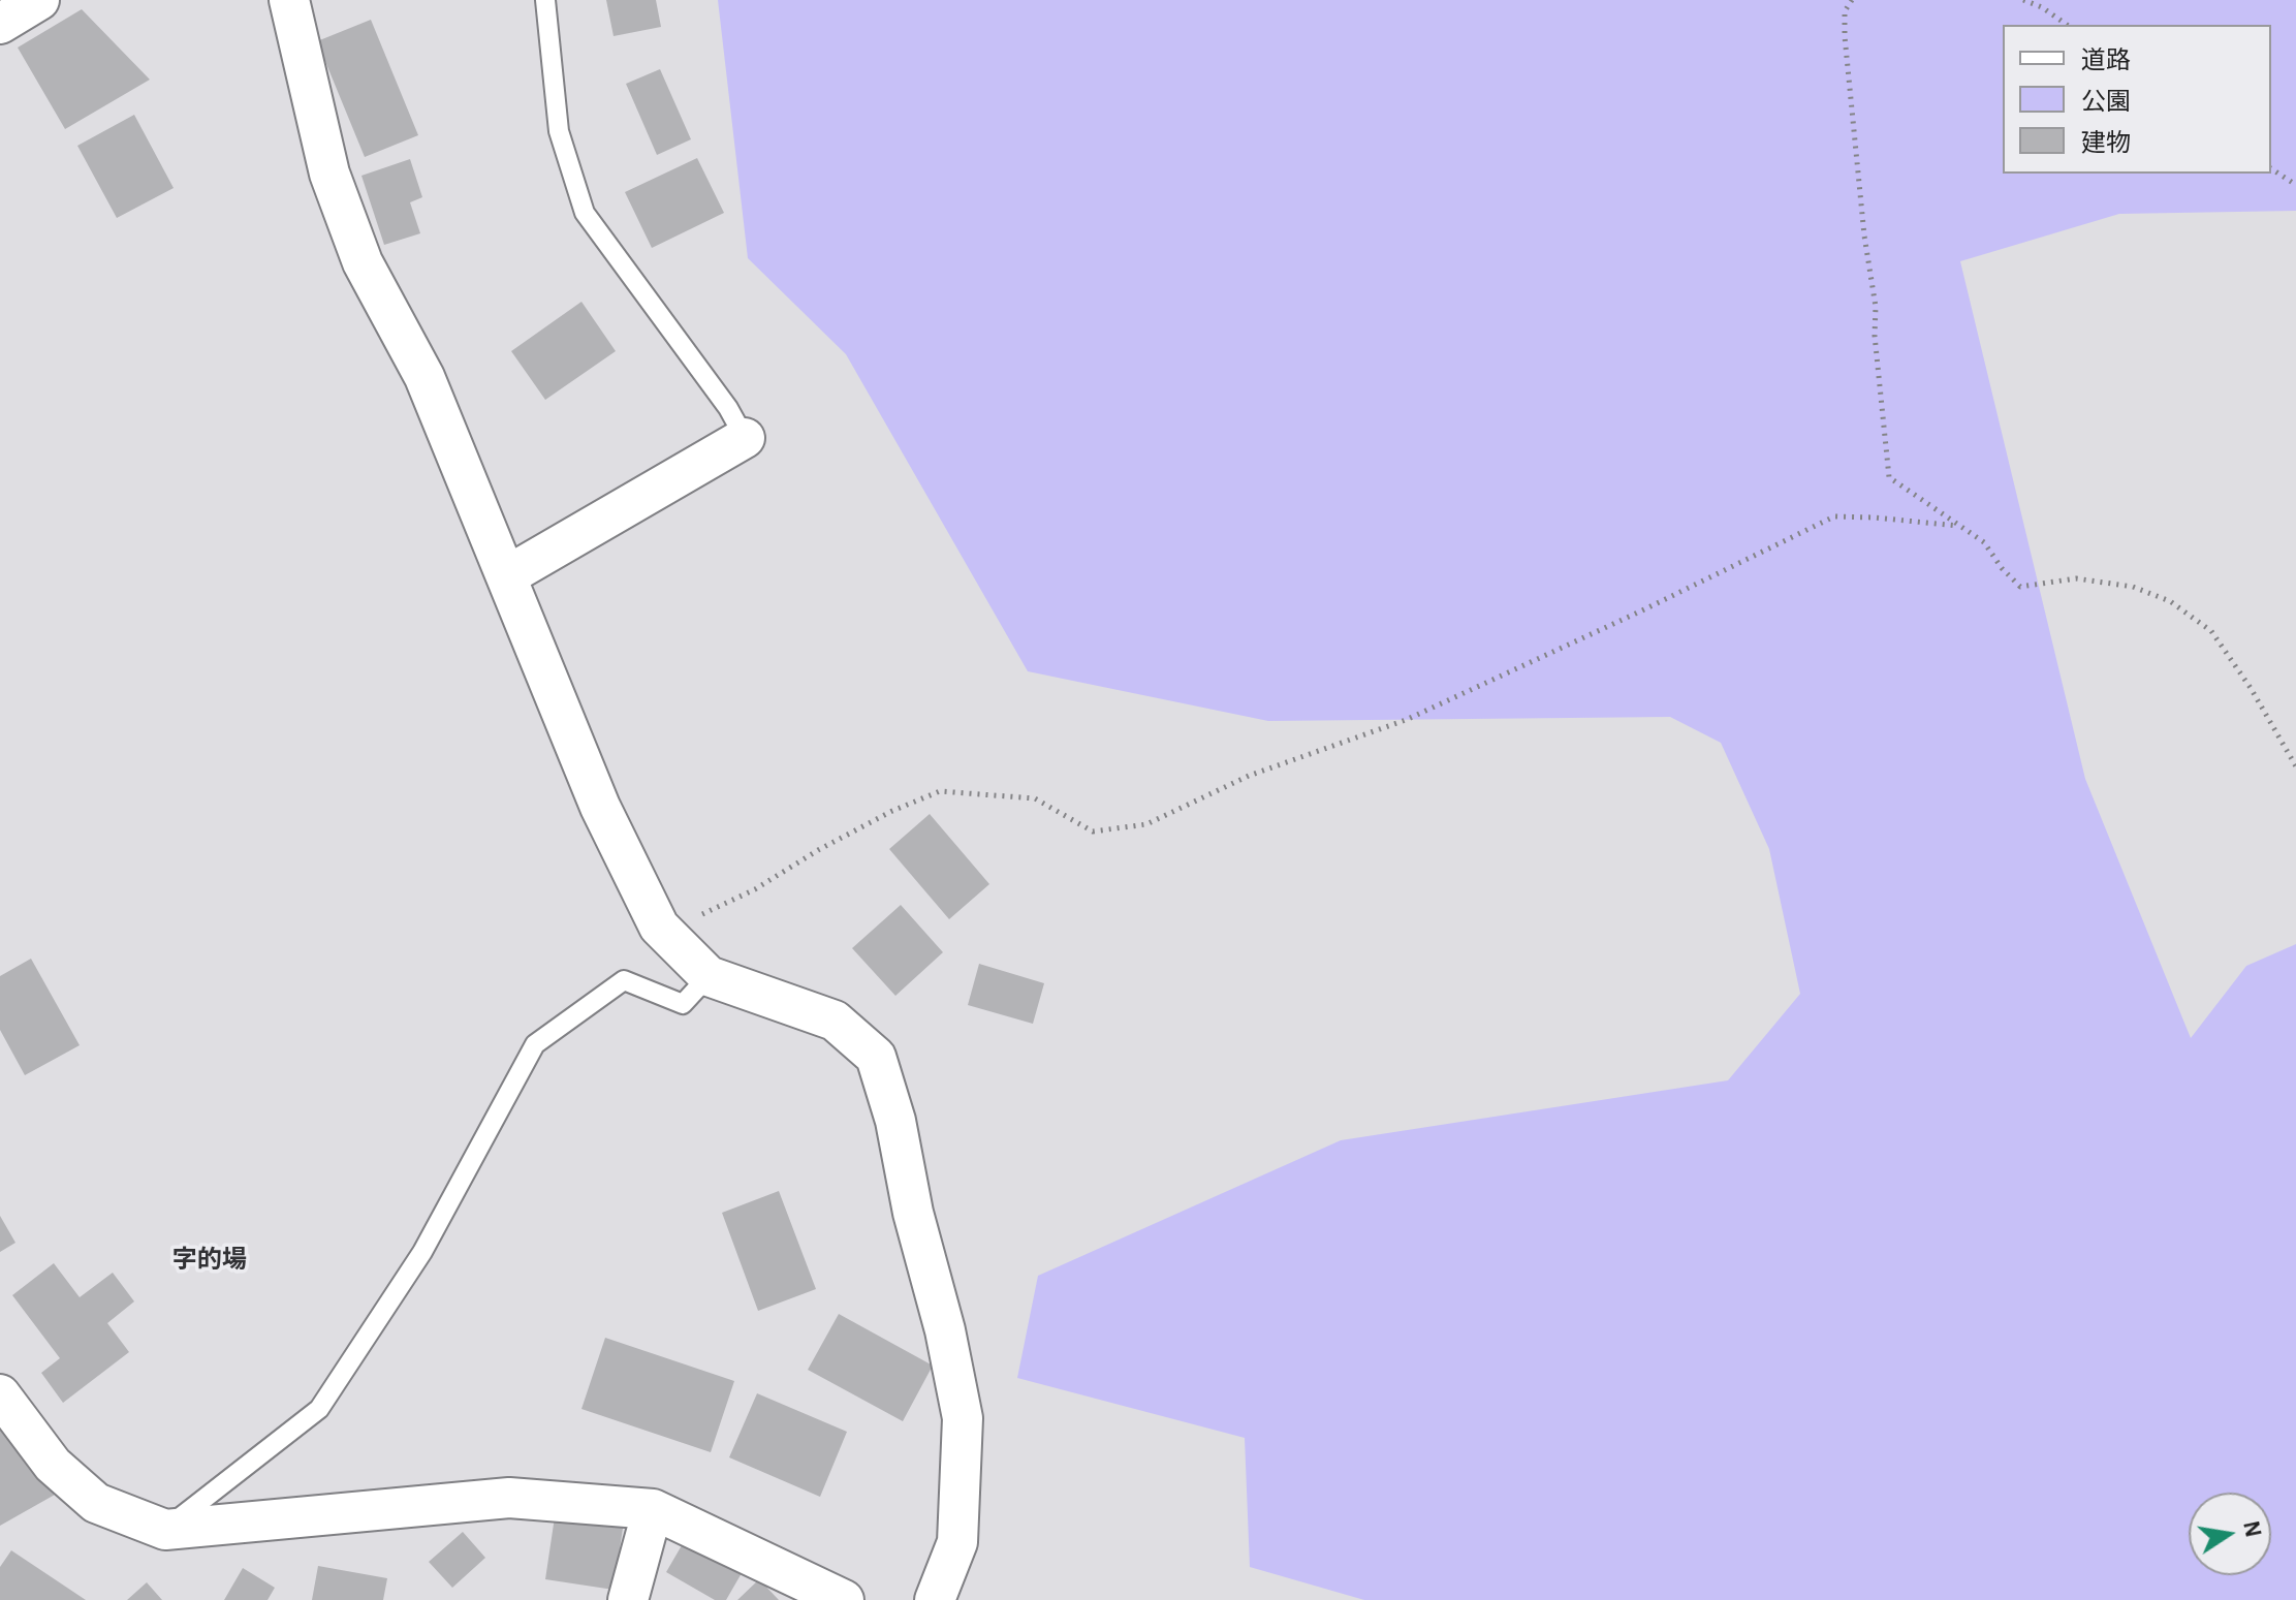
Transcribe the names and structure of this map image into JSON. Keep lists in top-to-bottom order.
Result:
{
  "districts": ["字的場"],
  "legend": ["道路", "公園", "建物"],
  "north": "right"
}
